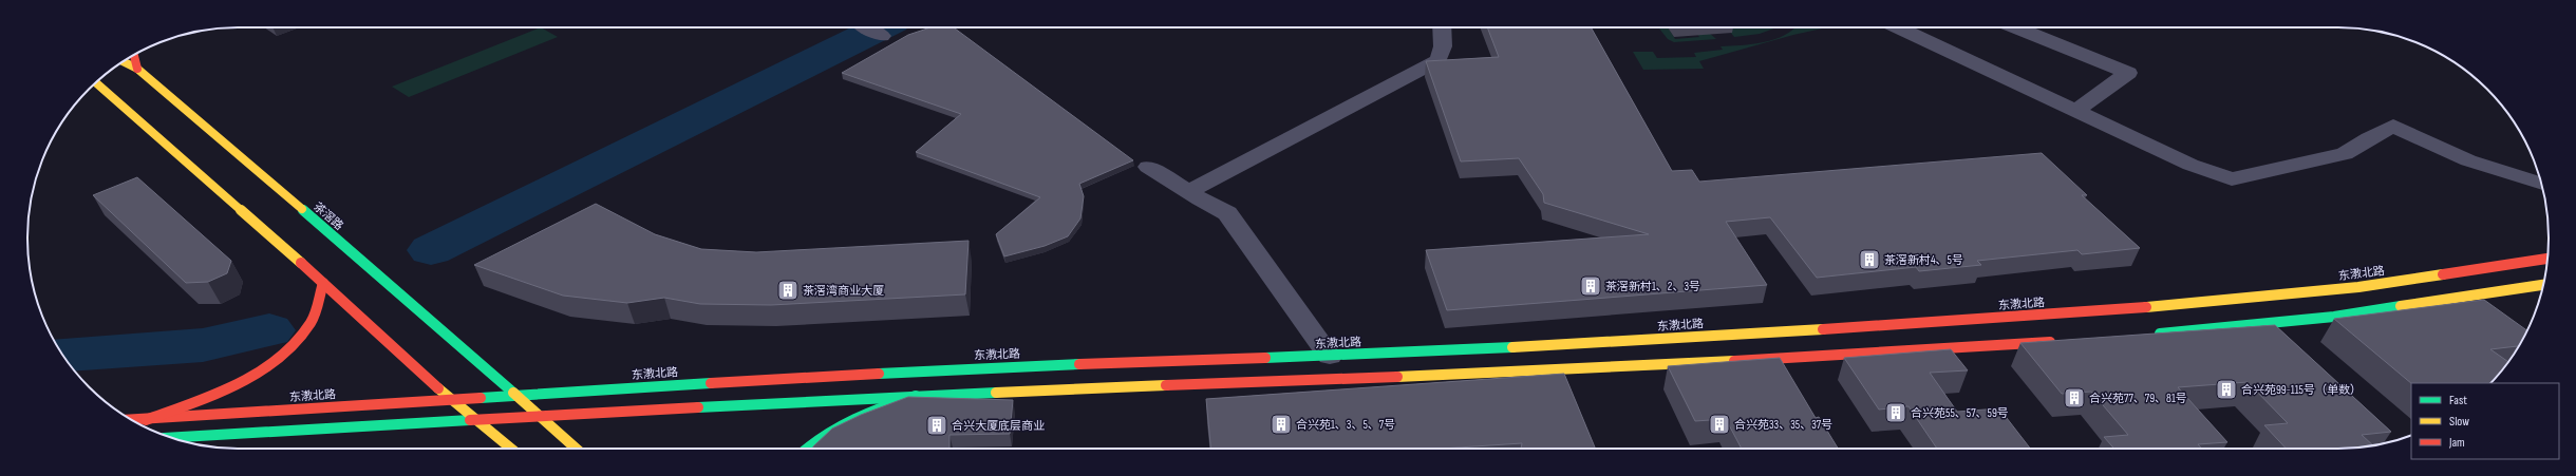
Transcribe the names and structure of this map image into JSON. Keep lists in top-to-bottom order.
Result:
{
  "streets": {
    "main road": ["茶滘路", "东漖北路"]
  },
  "crossings": [
    ["茶滘路", "东漖北路"]
  ],
  "places": {
    "building": [
      "茶滘新村4、5号",
      "茶滘新村1、2、3号",
      "茶滘湾商业大厦",
      "合兴苑99-115号（单数）",
      "合兴苑77、79、81号",
      "合兴苑55、57、59号",
      "合兴苑1、3、5、7号",
      "合兴苑33、35、37号",
      "合兴大厦底层商业"
    ]
  },
  "legend": ["Fast", "Slow", "Jam"]
}
